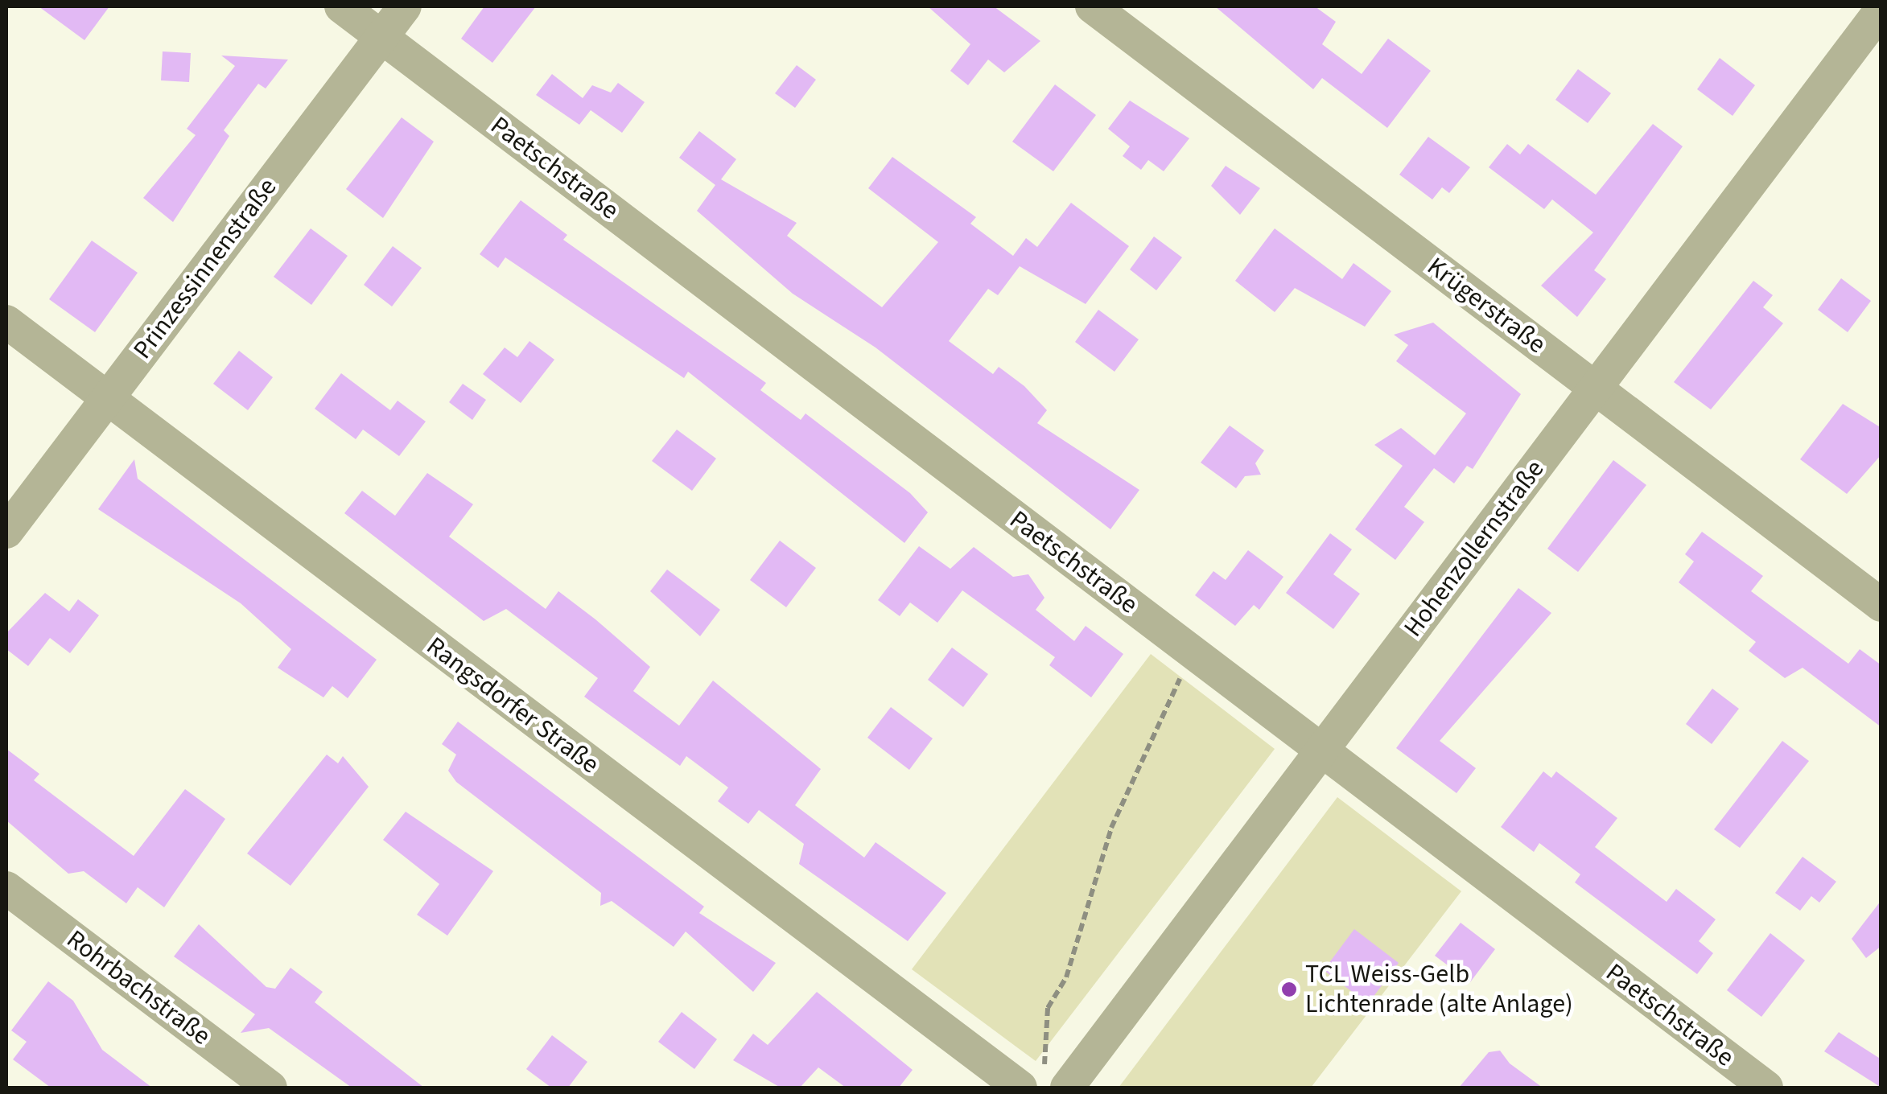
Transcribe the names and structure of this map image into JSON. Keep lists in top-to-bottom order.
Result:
{
  "streets": {
    "street": [
      "Paetschstraße",
      "Prinzessinnenstraße",
      "Krügerstraße",
      "Hohenzollernstraße",
      "Rangsdorfer Straße",
      "Rohrbachstraße"
    ]
  },
  "crossings": [
    ["Paetschstraße", "Prinzessinnenstraße"],
    ["Paetschstraße", "Hohenzollernstraße"],
    ["Prinzessinnenstraße", "Rangsdorfer Straße"],
    ["Krügerstraße", "Hohenzollernstraße"],
    ["Hohenzollernstraße", "Rangsdorfer Straße"]
  ],
  "places": ["TCL Weiss-Gelb Lichtenrade (alte Anlage)"]
}
